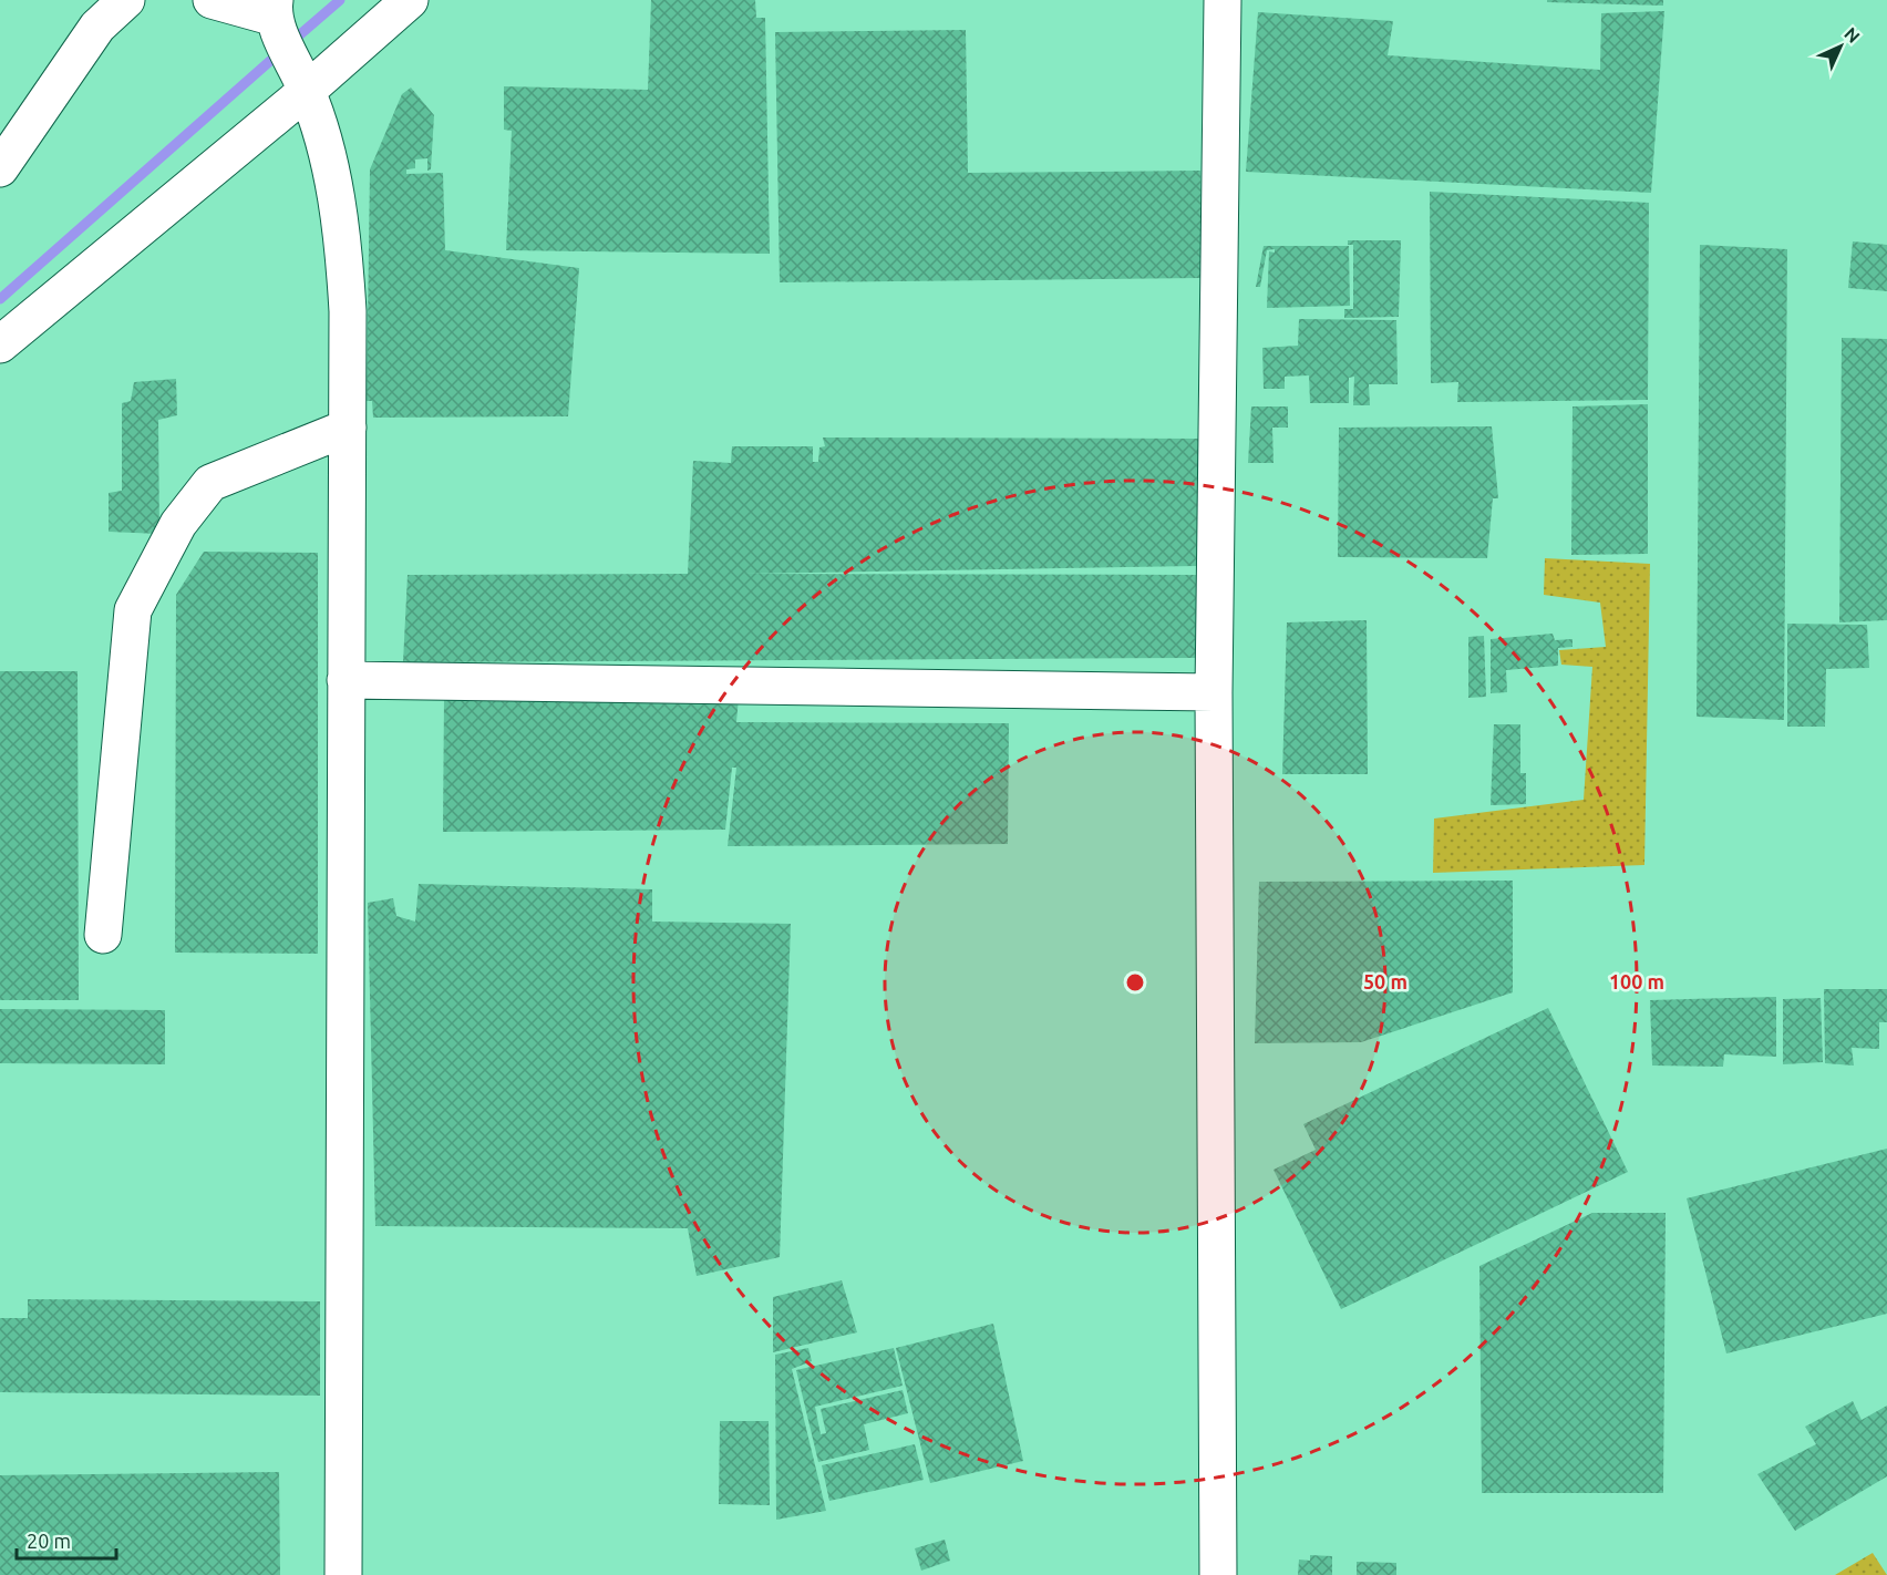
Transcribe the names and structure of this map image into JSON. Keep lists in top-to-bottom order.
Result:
{
  "scale_bar": "20 m",
  "north": "top right",
  "rings": ["50 m", "100 m"]
}
